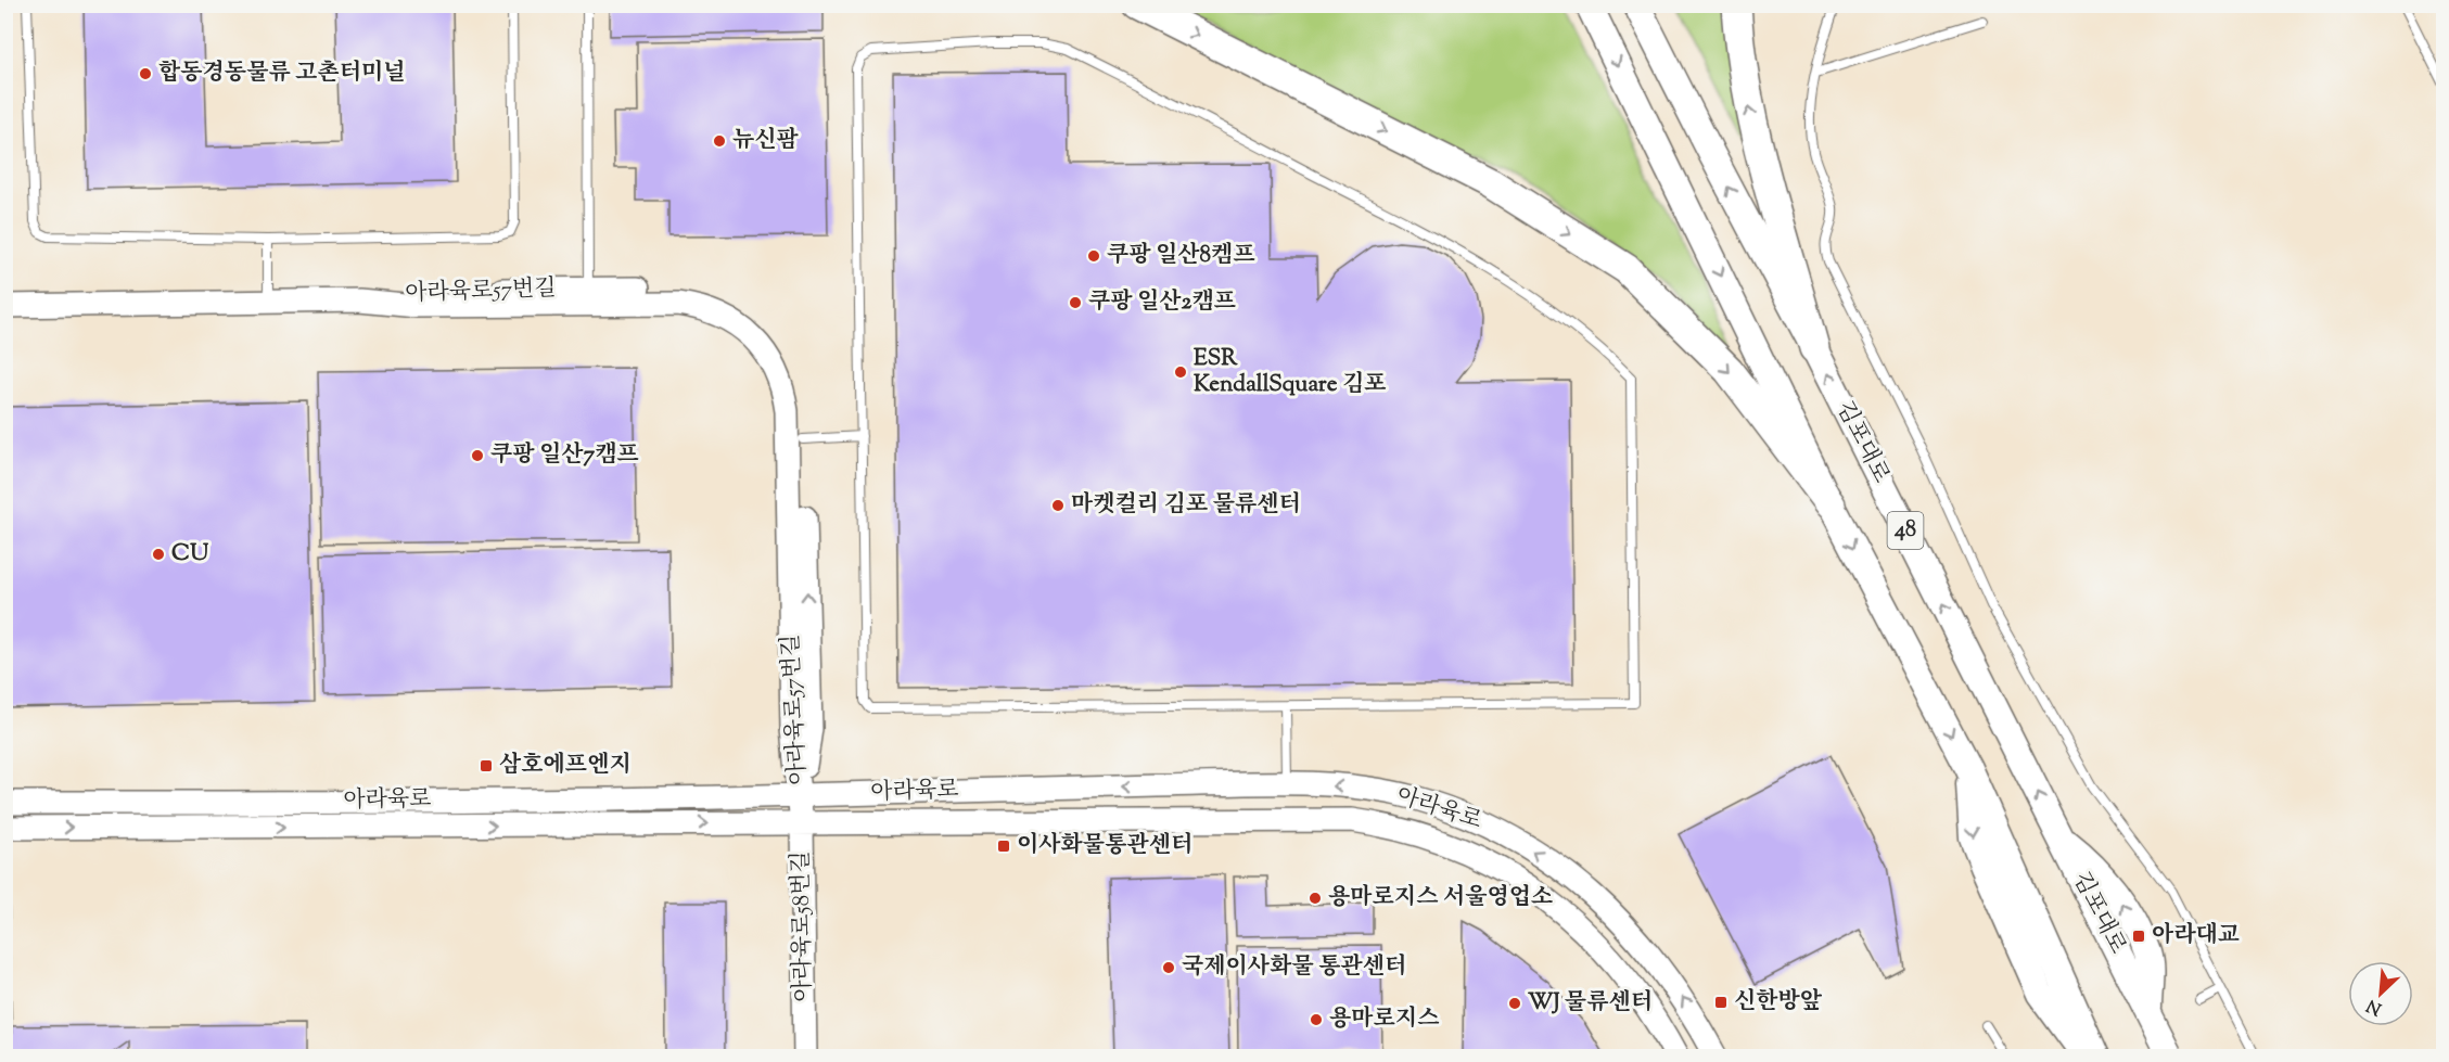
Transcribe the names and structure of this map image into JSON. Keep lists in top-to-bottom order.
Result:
{
  "streets": {
    "main road": ["김포대로", "48"],
    "street": ["아라육로57번길", "아라육로", "아라육로58번길"]
  },
  "crossings": [
    ["아라육로57번길", "아라육로"],
    ["아라육로57번길", "아라육로58번길"],
    ["아라육로", "아라육로58번길"]
  ],
  "places": {
    "other": [
      "합동경동물류 고촌터미널",
      "뉴신팜",
      "쿠팡 일산8켐프",
      "쿠팡 일산2캠프",
      "ESR KendallSquare 김포",
      "쿠팡 일산7캠프",
      "마켓컬리 김포 물류센터",
      "CU",
      "용마로지스 서울영업소",
      "국제이사화물 통관센터",
      "WJ 물류센터",
      "용마로지스"
    ],
    "transit": [
      "삼호에프엔지",
      "이사화물통관센터",
      "아라대교",
      "신한방앞"
    ]
  },
  "north": "bottom left"
}
